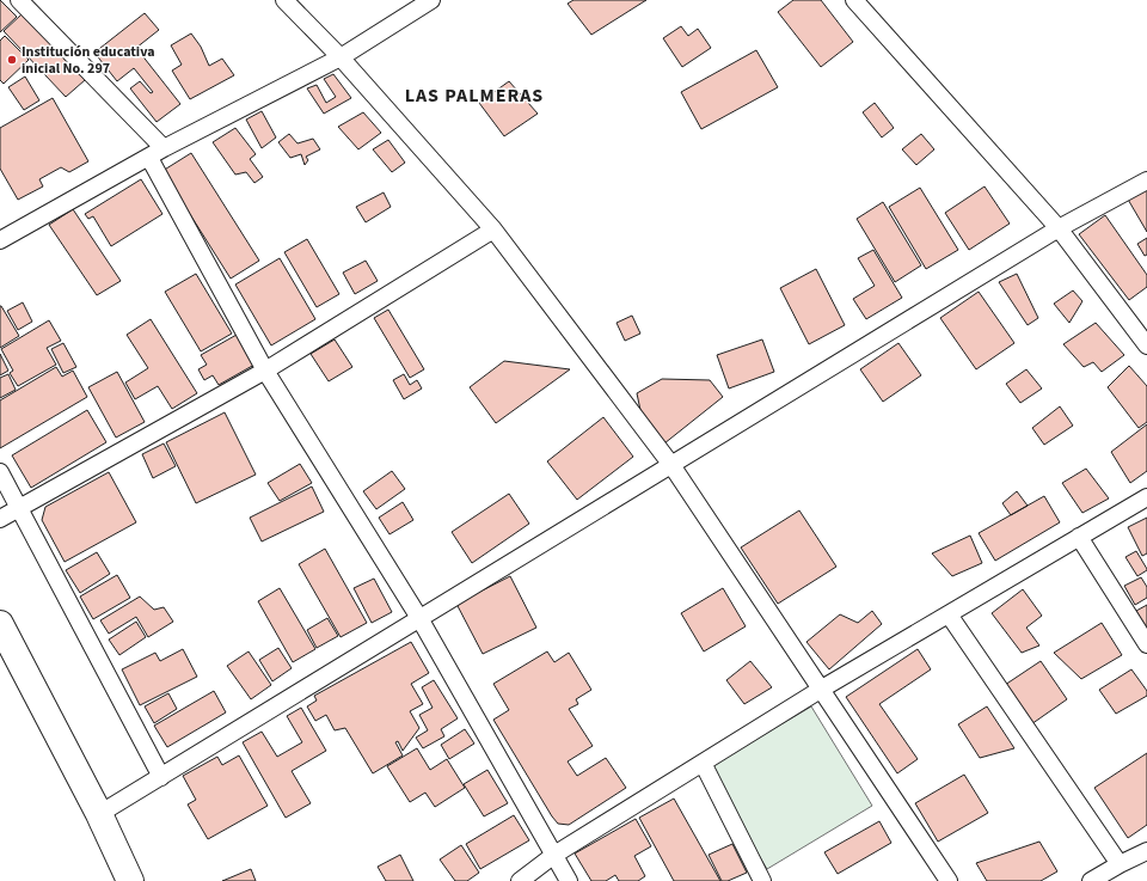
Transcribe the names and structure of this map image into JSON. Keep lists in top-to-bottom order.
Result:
{
  "districts": ["LAS PALMERAS"],
  "places": ["Institución educativa inicial No. 297"]
}
